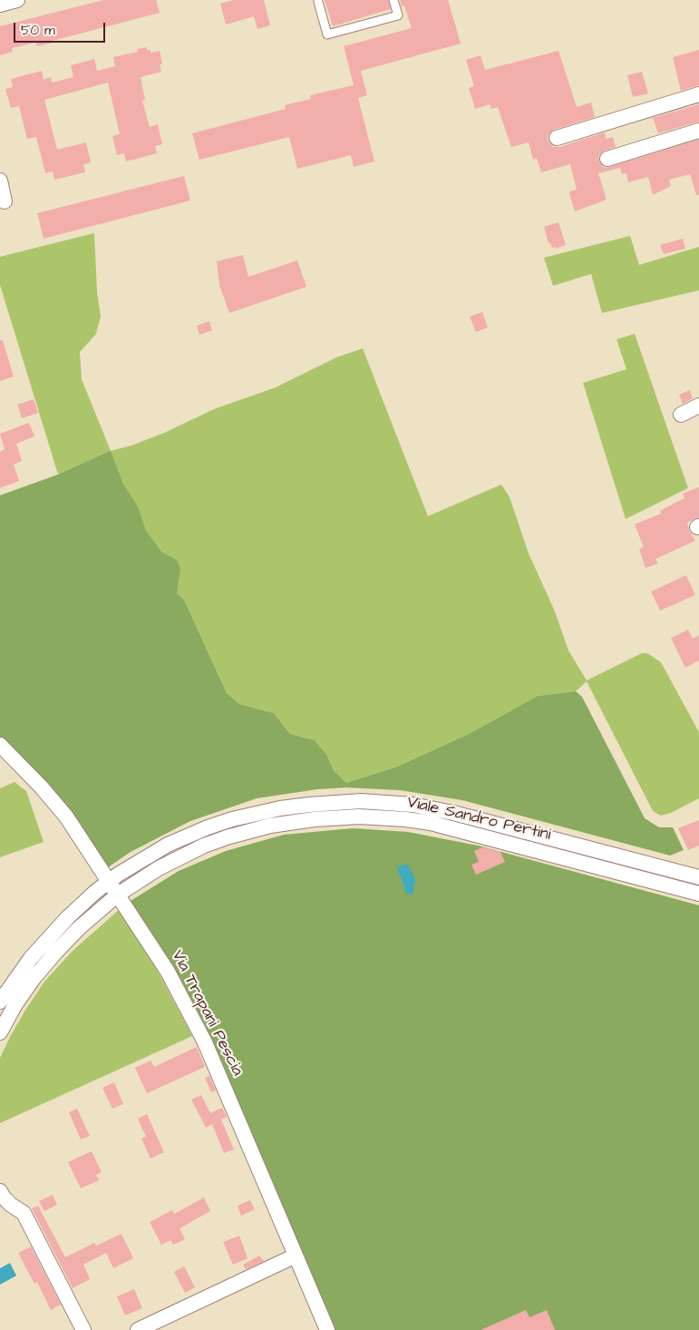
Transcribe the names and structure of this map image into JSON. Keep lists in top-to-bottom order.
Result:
{
  "streets": {
    "street": ["Viale Sandro Pertini", "Via Trapani Pescia"]
  },
  "crossings": [
    ["Viale Sandro Pertini", "Via Trapani Pescia"]
  ],
  "scale_bar": "50 m"
}
